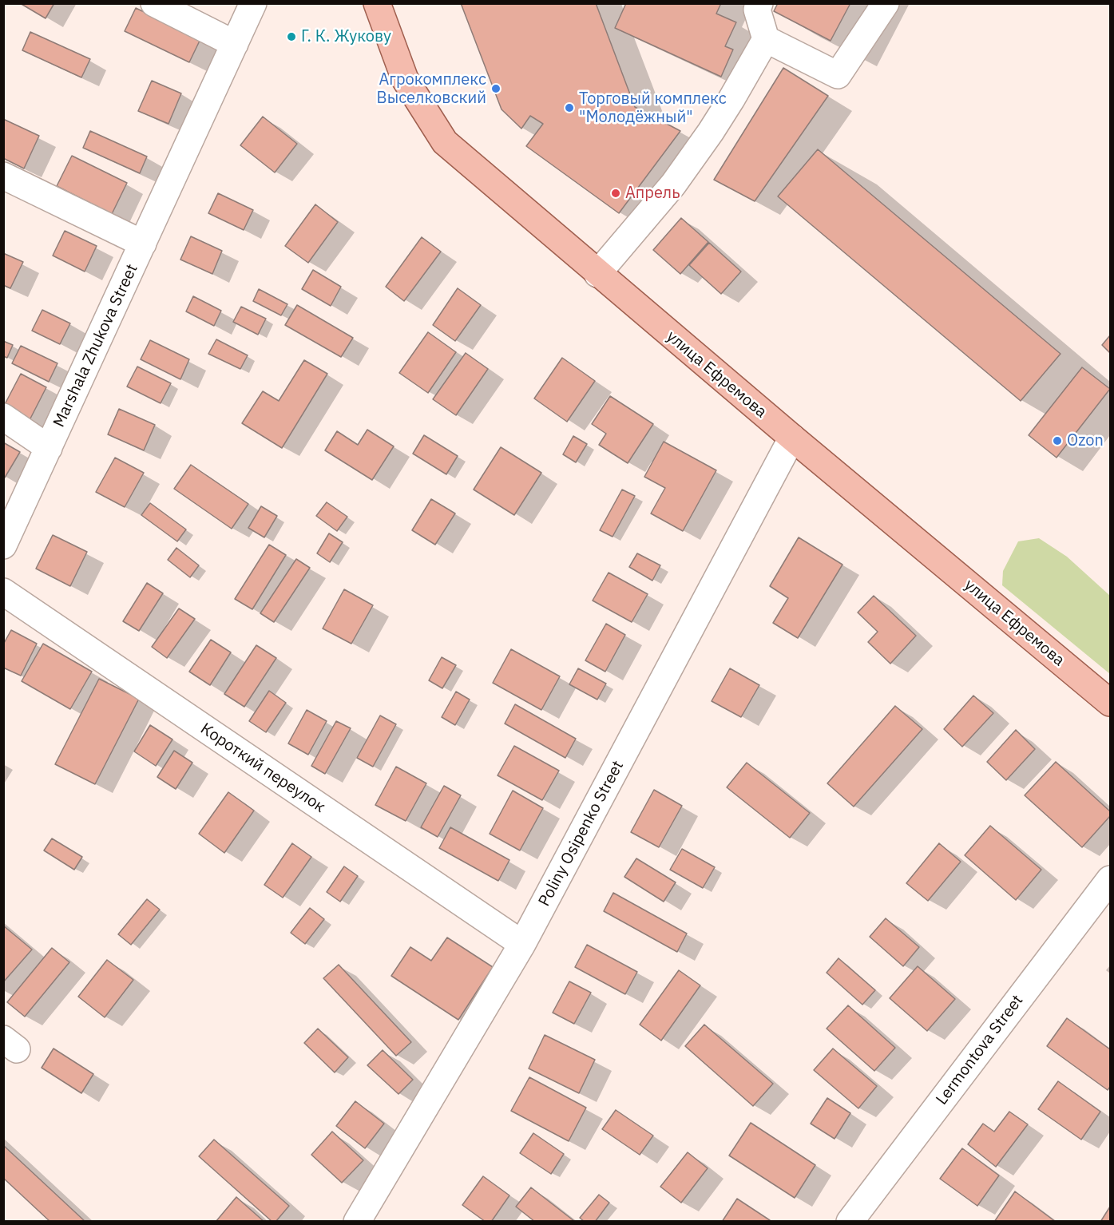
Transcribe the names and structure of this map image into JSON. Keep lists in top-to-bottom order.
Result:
{
  "streets": {
    "main road": ["улица Ефремова"],
    "street": [
      "Marshala Zhukova Street",
      "Короткий переулок",
      "Poliny Osipenko Street",
      "Lermontova Street"
    ]
  },
  "crossings": [
    ["улица Ефремова", "Poliny Osipenko Street"],
    ["Короткий переулок", "Poliny Osipenko Street"]
  ],
  "places": [
    "Г. К. Жукову",
    "Агрокомплекс Выселковский",
    "Торговый комплекс \"Молодёжный\"",
    "Апрель",
    "Ozon"
  ]
}
